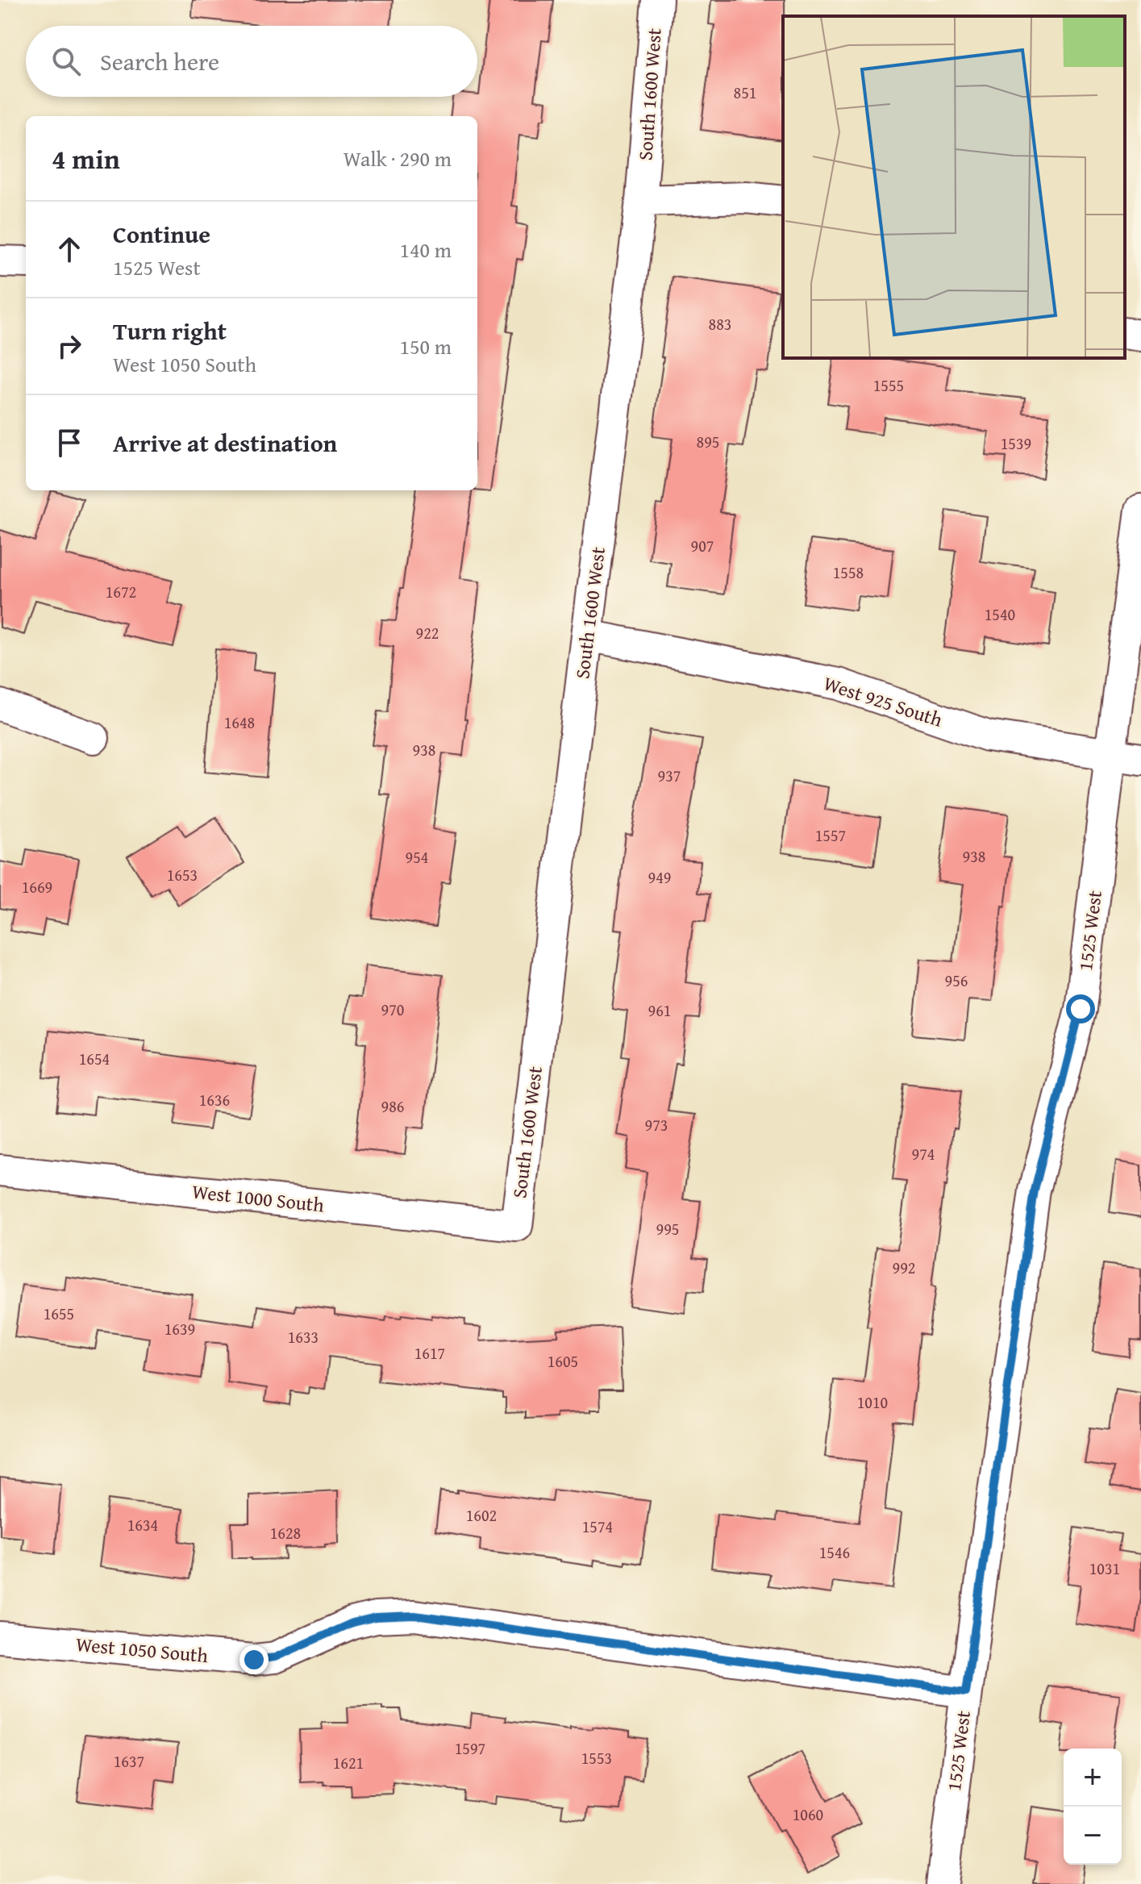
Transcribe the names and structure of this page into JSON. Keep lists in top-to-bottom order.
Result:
{
  "streets": {
    "street": [
      "South 1600 West",
      "West 925 South",
      "1525 West",
      "West 1000 South",
      "West 1050 South"
    ]
  },
  "crossings": [
    ["South 1600 West", "West 925 South"],
    ["South 1600 West", "West 1000 South"],
    ["West 925 South", "1525 West"],
    ["1525 West", "West 1050 South"]
  ],
  "house_numbers": [
    "851",
    "883",
    "1555",
    "895",
    "1539",
    "907",
    "1558",
    "1672",
    "1540",
    "922",
    "1648",
    "938",
    "937",
    "1557",
    "938",
    "954",
    "1653",
    "949",
    "1669",
    "956",
    "970",
    "961",
    "1654",
    "1636",
    "986",
    "973",
    "974",
    "995",
    "992",
    "1655",
    "1639",
    "1633",
    "1617",
    "1605",
    "1010",
    "1602",
    "1634",
    "1574",
    "1628",
    "1546",
    "1031",
    "1597",
    "1553",
    "1637",
    "1621",
    "1060"
  ],
  "page": {
    "search": "Search here",
    "heading": ["4 min", "Walk · 290 m"],
    "list": [
      ["Continue", "1525 West", "140 m"],
      ["Turn right", "West 1050 South", "150 m"],
      "Arrive at destination"
    ],
    "map_buttons": ["+", "−"]
  }
}
